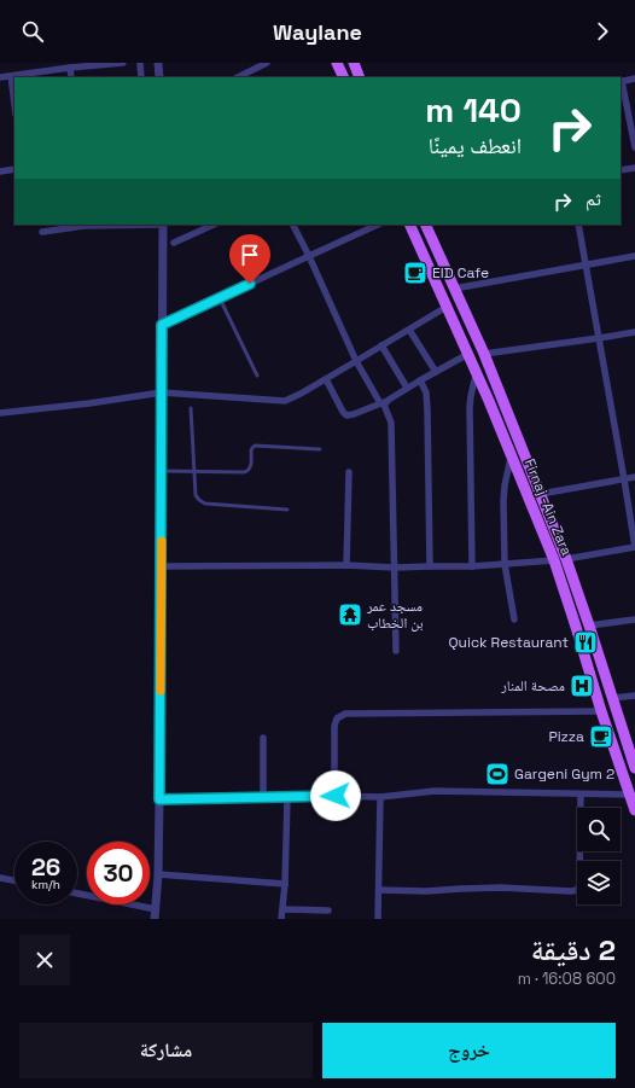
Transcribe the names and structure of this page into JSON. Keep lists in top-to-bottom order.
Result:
{
  "streets": {
    "main road": ["Firnaj -Ain Zara"]
  },
  "places": {
    "cafe": ["EID Cafe", "Pizza"],
    "temple": ["مسجد عمر بن الخطاب"],
    "restaurant": ["Quick Restaurant"],
    "hospital": ["مصحة المنار"],
    "sports": ["Gargeni Gym 2"]
  },
  "page": {
    "header": "Waylane",
    "turn": ["140 m", "انعطف يمينًا"],
    "then": "ثم",
    "speed": "26 km/h",
    "limit": "30",
    "heading": ["2 دقيقة", "600 m · 16:08"],
    "buttons": ["خروج", "مشاركة"]
  }
}
